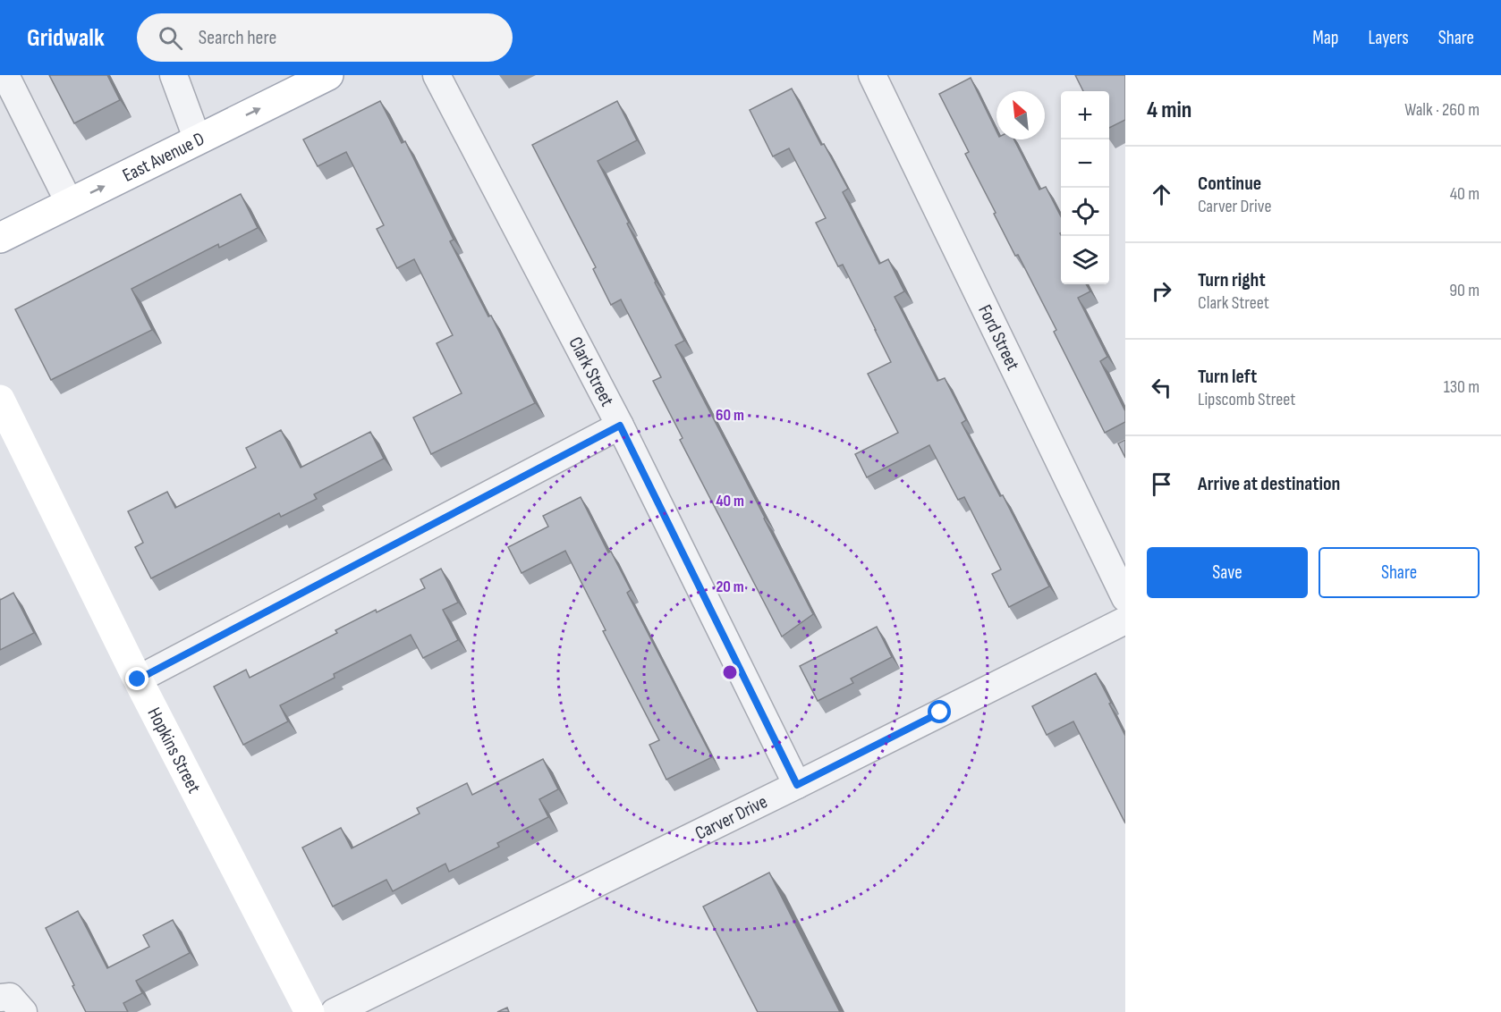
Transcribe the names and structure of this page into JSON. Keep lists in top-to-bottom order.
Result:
{
  "streets": {
    "street": [
      "East Avenue D",
      "Ford Street",
      "Clark Street",
      "Hopkins Street",
      "Carver Drive"
    ]
  },
  "crossings": [
    ["Clark Street", "Carver Drive"]
  ],
  "one_way": ["East Avenue D"],
  "north": "top left",
  "page": {
    "header": "Gridwalk",
    "search": "Search here",
    "nav": ["Map", "Layers", "Share"],
    "heading": ["4 min", "Walk · 260 m"],
    "map_buttons": ["+", "−"],
    "list": [
      ["Continue", "Carver Drive", "40 m"],
      ["Turn right", "Clark Street", "90 m"],
      ["Turn left", "Lipscomb Street", "130 m"],
      "Arrive at destination"
    ],
    "buttons": ["Save", "Share"]
  },
  "rings": ["60 m", "40 m", "20 m"]
}
